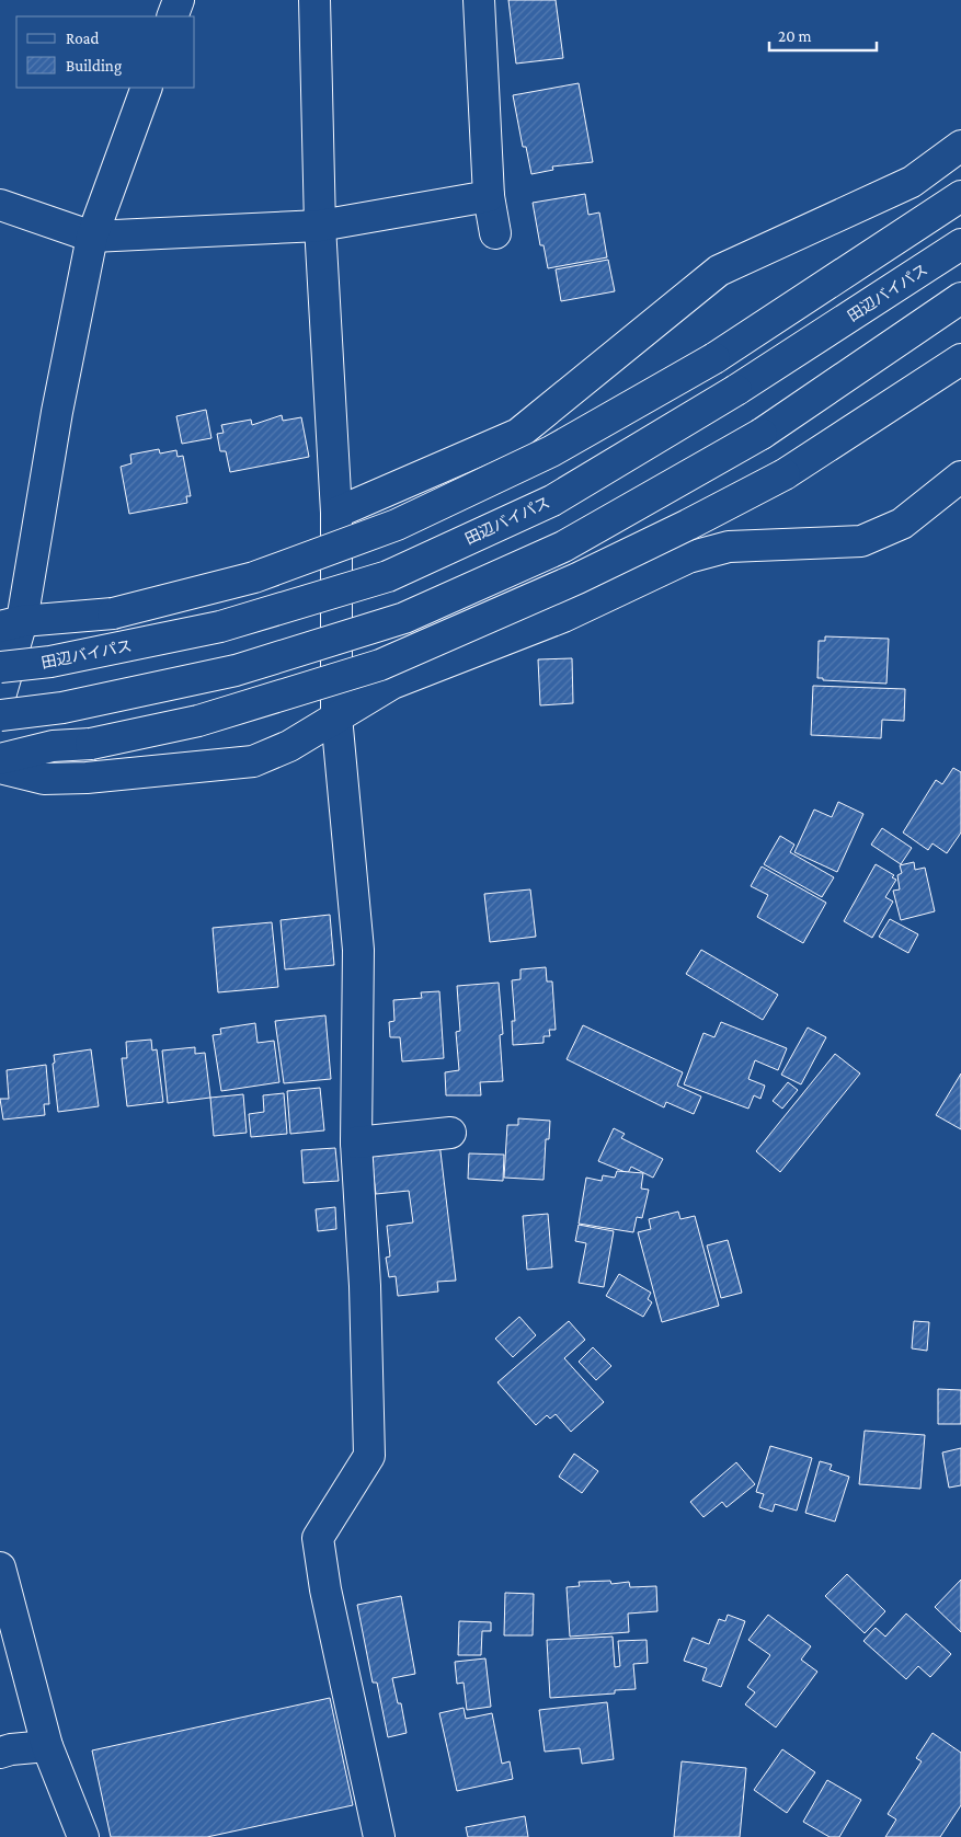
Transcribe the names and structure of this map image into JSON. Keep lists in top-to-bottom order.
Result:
{
  "streets": {
    "main road": ["田辺バイパス"]
  },
  "legend": ["Road", "Building"],
  "scale_bar": "20 m"
}
